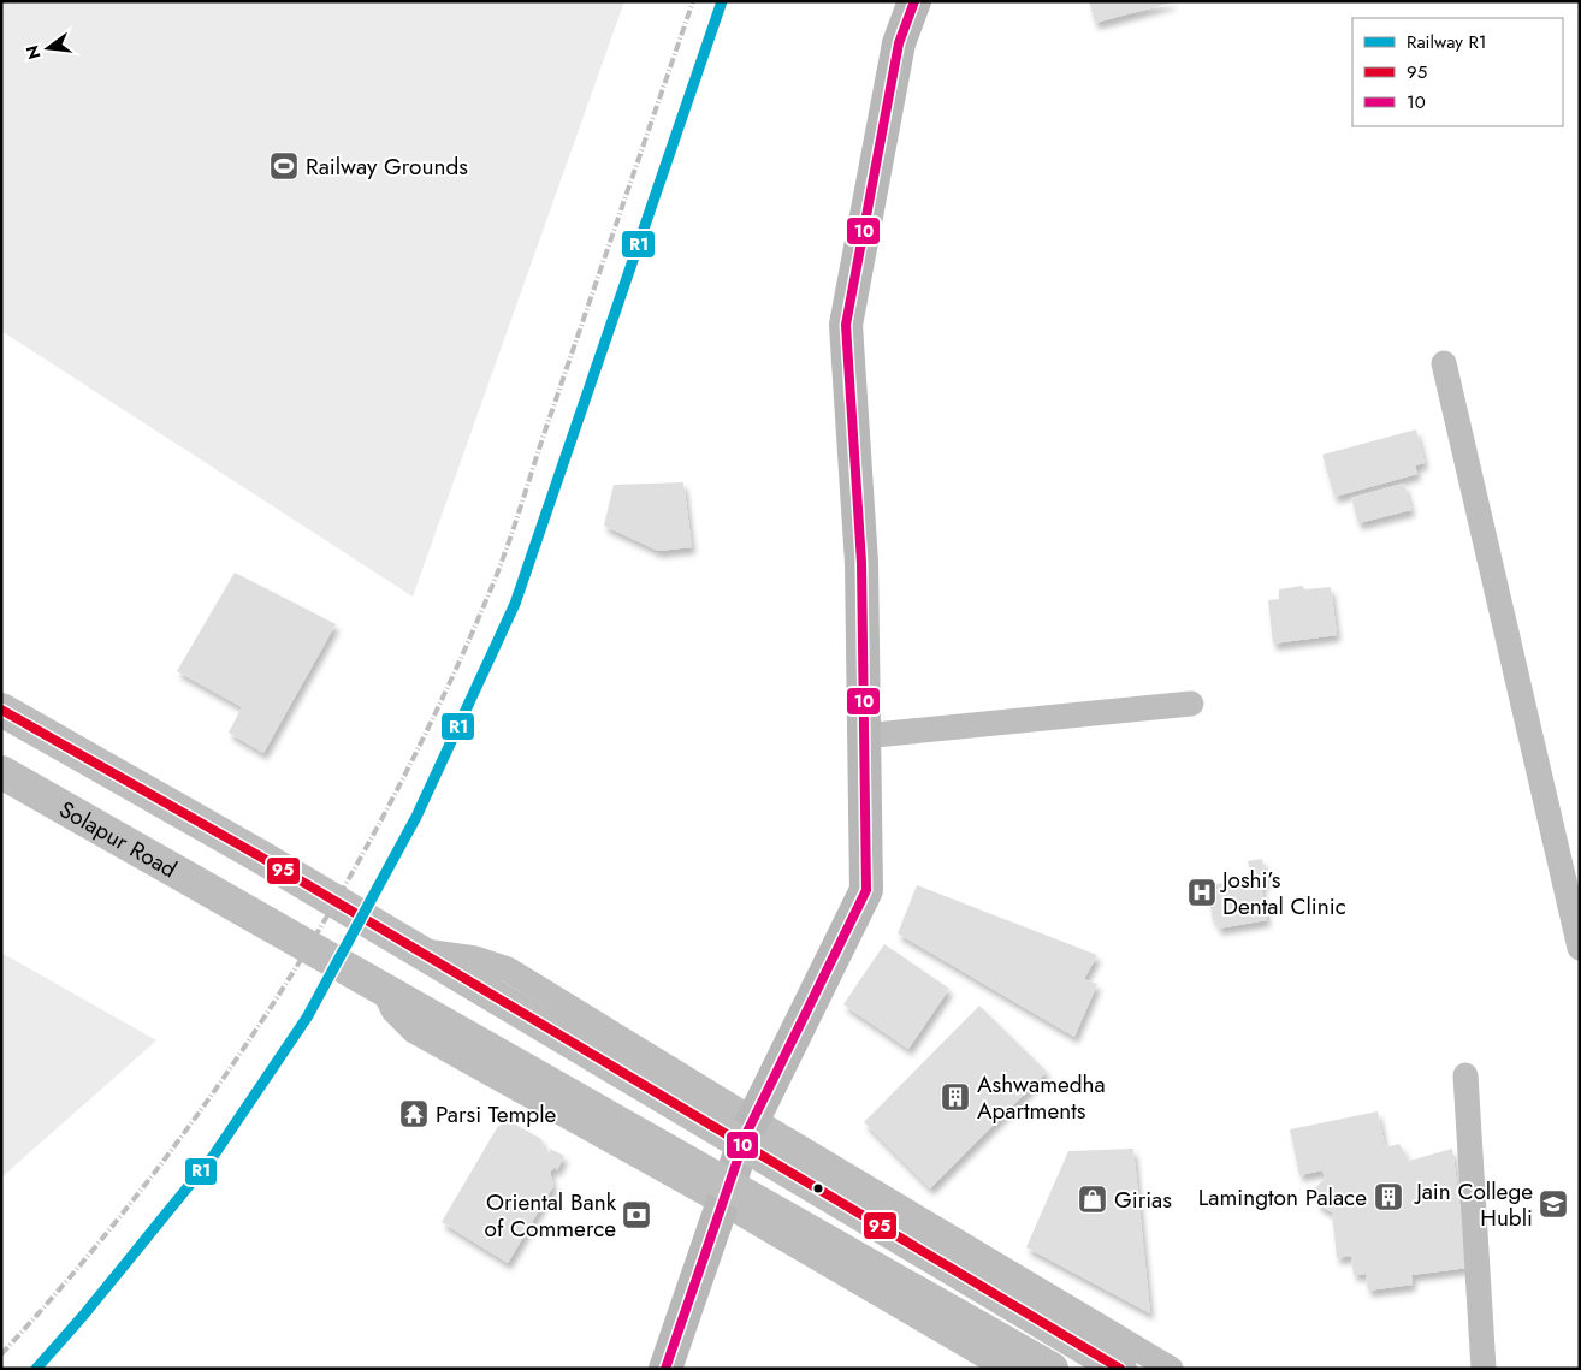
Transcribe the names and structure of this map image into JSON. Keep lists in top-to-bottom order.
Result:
{
  "streets": {
    "main road": ["Solapur Road"]
  },
  "places": {
    "sports": ["Railway Grounds"],
    "hospital": ["Joshi’s Dental Clinic"],
    "building": ["Ashwamedha Apartments", "Lamington Palace"],
    "temple": ["Parsi Temple"],
    "shop": ["Girias"],
    "school or university": ["Jain College Hubli"],
    "bank": ["Oriental Bank of Commerce"]
  },
  "lines": ["rail line R1", "transit line 10", "transit line 95"],
  "legend": ["Railway R1", "95", "10"],
  "north": "left"
}
